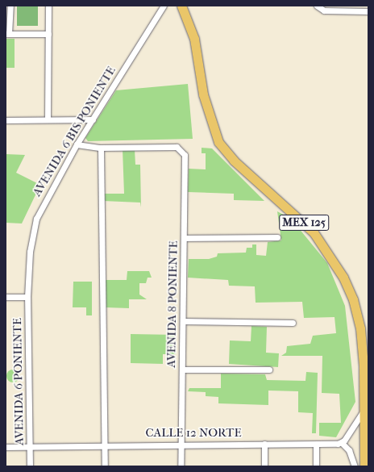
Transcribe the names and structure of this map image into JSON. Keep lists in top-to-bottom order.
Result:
{
  "streets": {
    "main road": ["MEX 125"],
    "street": [
      "AVENIDA 6 BIS PONIENTE",
      "AVENIDA 8 PONIENTE",
      "AVENIDA 6 PONIENTE",
      "CALLE 12 NORTE"
    ]
  },
  "crossings": [
    ["AVENIDA 6 BIS PONIENTE", "AVENIDA 6 PONIENTE"],
    ["AVENIDA 8 PONIENTE", "CALLE 12 NORTE"],
    ["AVENIDA 6 PONIENTE", "CALLE 12 NORTE"]
  ]
}
